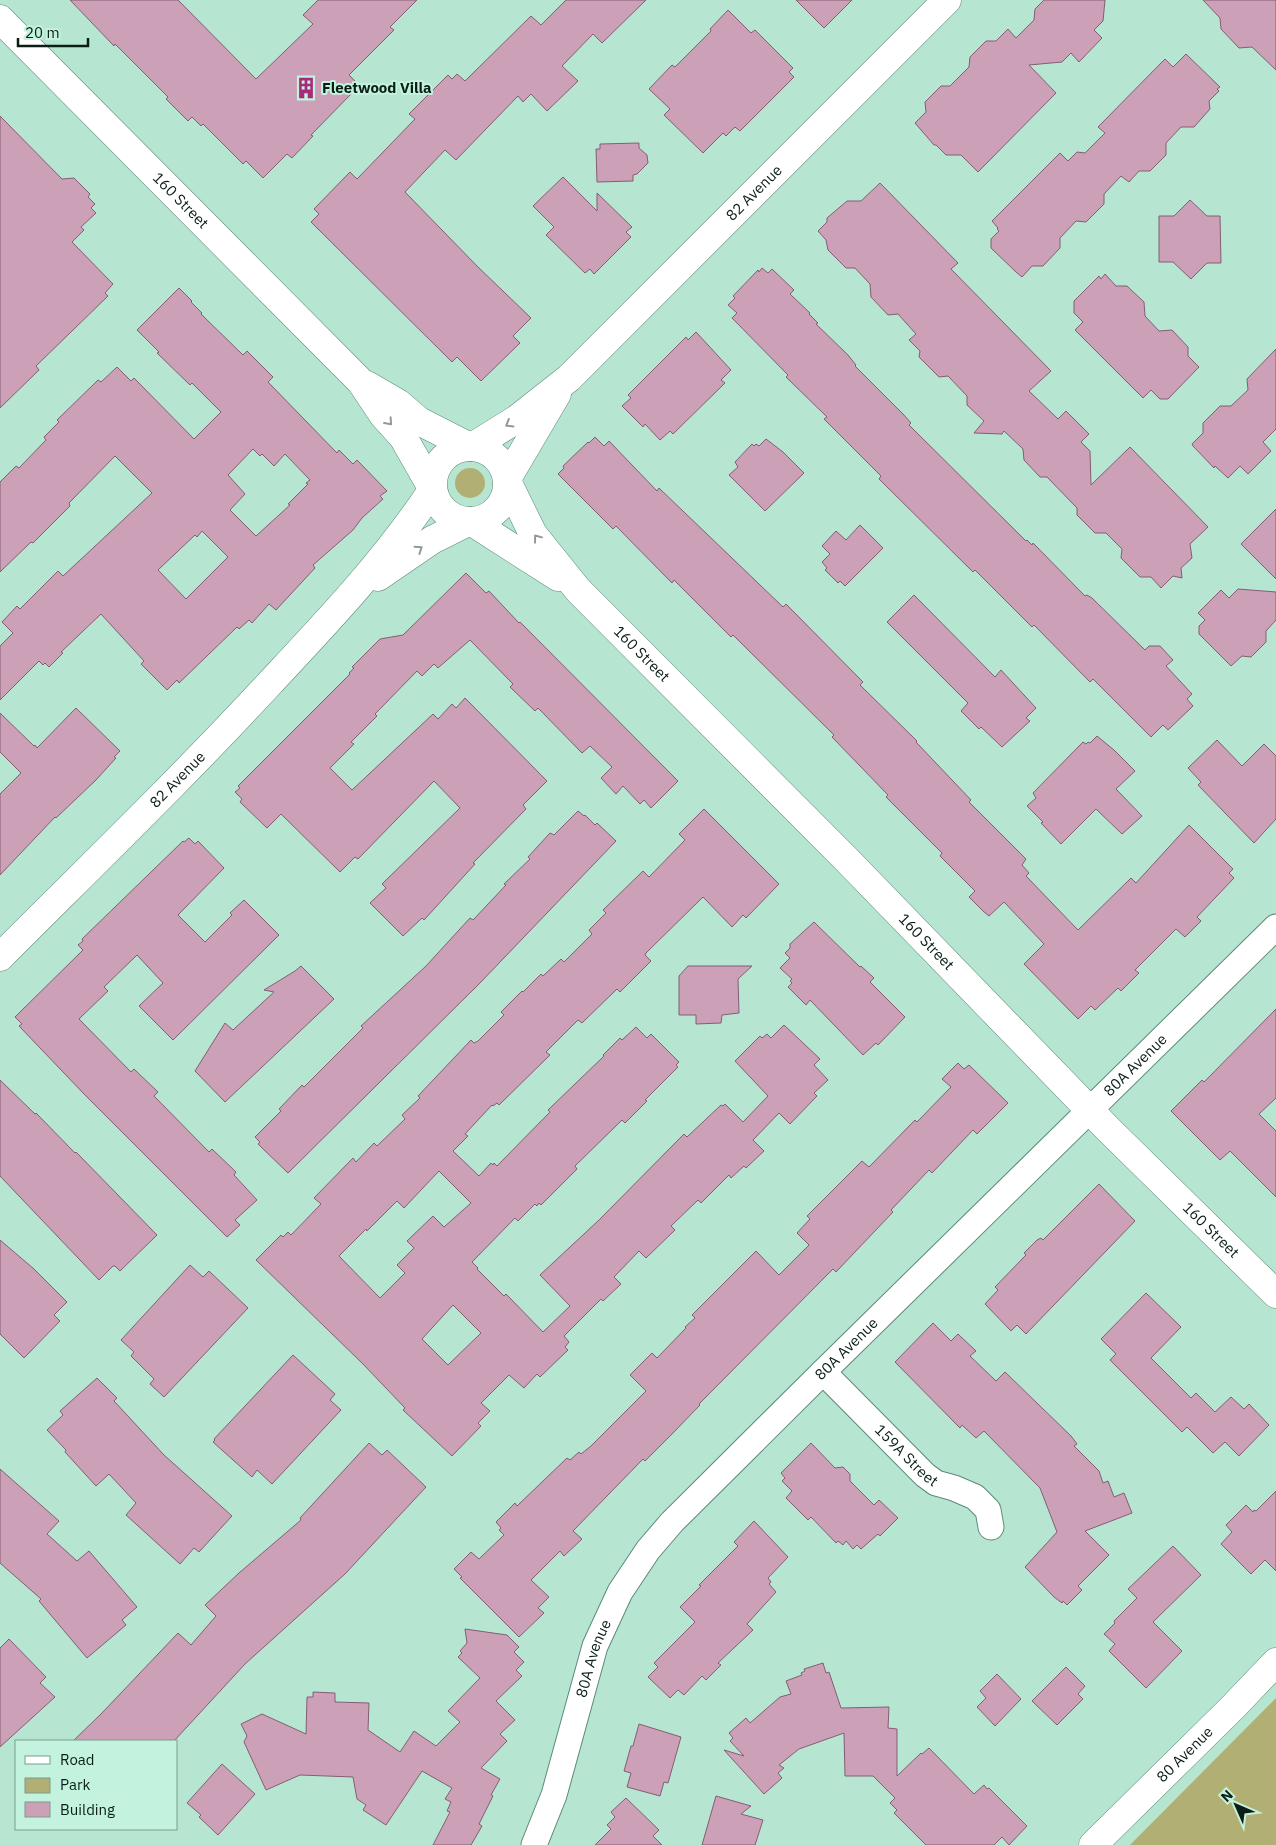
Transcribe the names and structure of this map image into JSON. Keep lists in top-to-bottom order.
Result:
{
  "streets": {
    "street": [
      "82 Avenue",
      "160 Street",
      "80A Avenue",
      "159A Street",
      "80 Avenue"
    ]
  },
  "crossings": [
    ["82 Avenue", "160 Street"],
    ["160 Street", "80A Avenue"],
    ["80A Avenue", "159A Street"]
  ],
  "places": {
    "building": ["Fleetwood Villa"]
  },
  "legend": ["Road", "Park", "Building"],
  "scale_bar": "20 m",
  "north": "top left"
}
